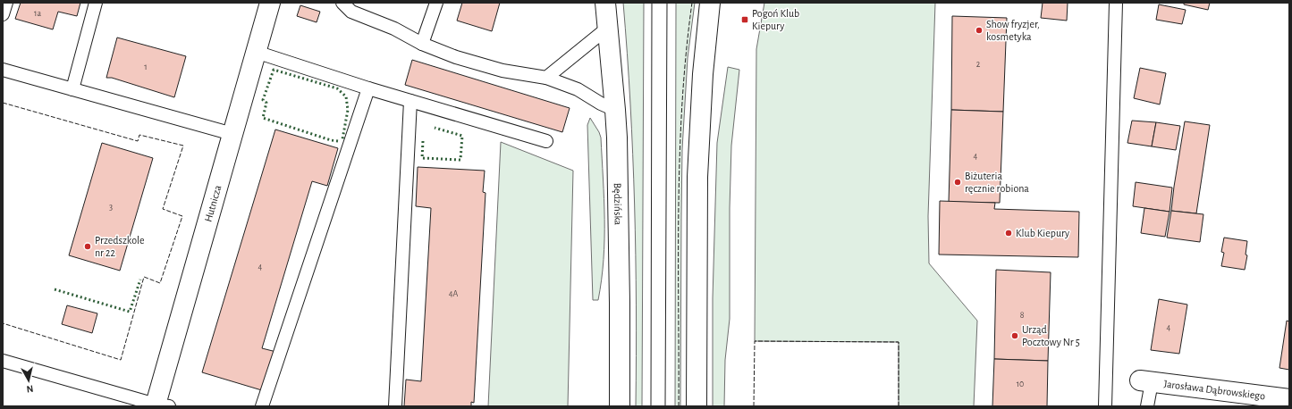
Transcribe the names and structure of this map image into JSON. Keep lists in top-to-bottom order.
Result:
{
  "streets": {
    "street": ["Hutnicza", "Będzińska", "Jarosława Dąbrowskiego"]
  },
  "places": {
    "transit": ["Pogoń Klub Kiepury"],
    "other": [
      "Show fryzjer, kosmetyka",
      "Biżuteria ręcznie robiona",
      "Klub Kiepury",
      "Przedszkole nr 22",
      "Urząd Pocztowy Nr 5"
    ]
  },
  "house_numbers": [
    "1a",
    "2",
    "1",
    "4",
    "3",
    "4",
    "4A",
    "8",
    "4",
    "10"
  ],
  "north": "bottom"
}
